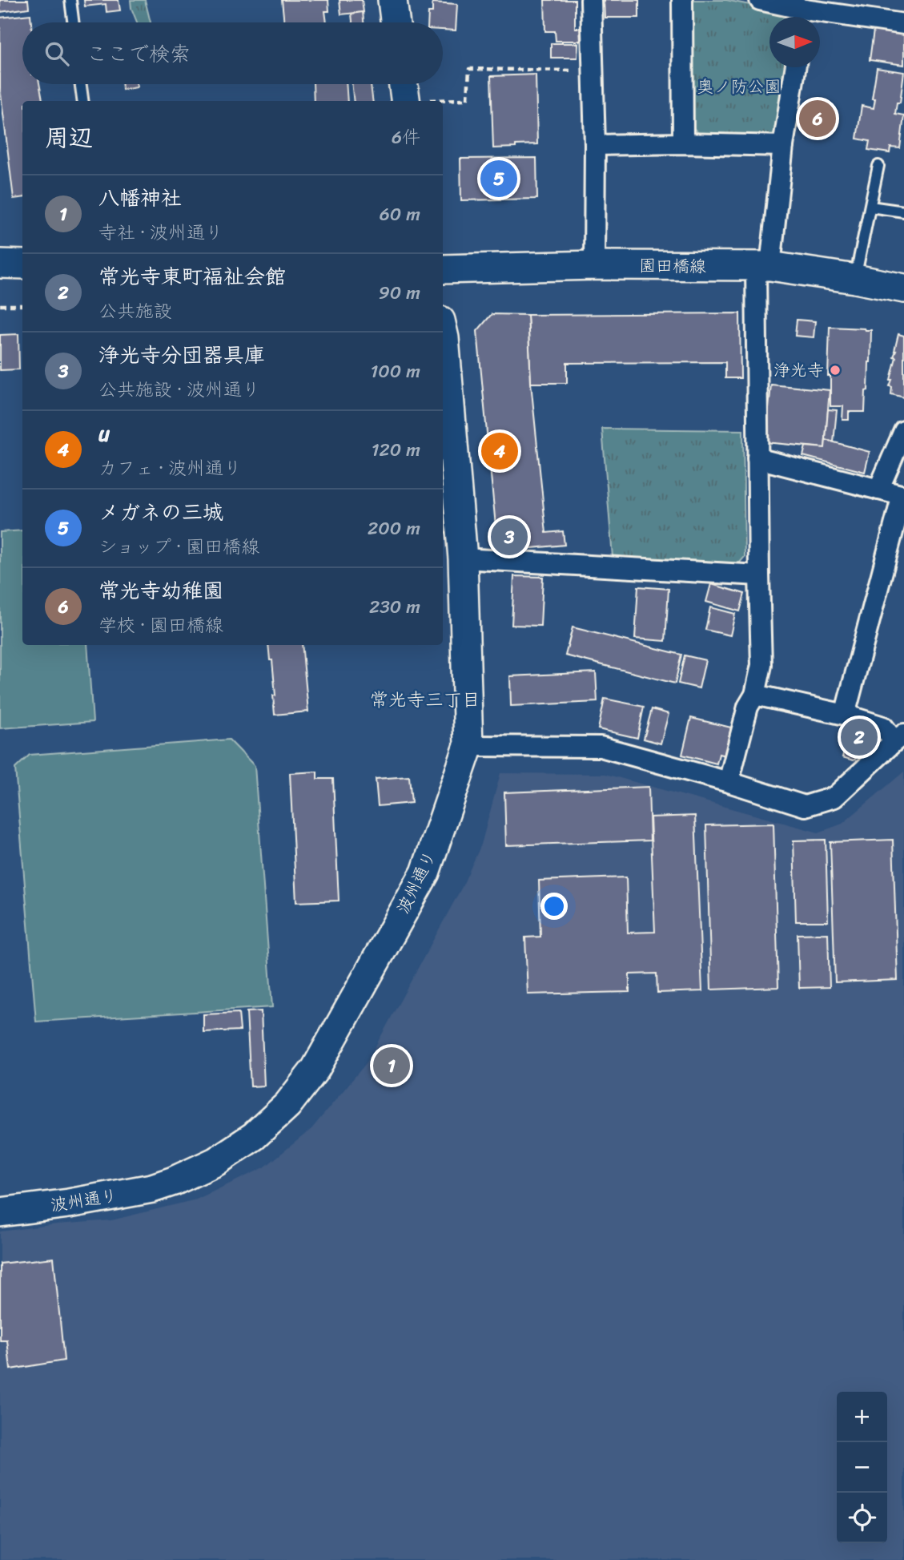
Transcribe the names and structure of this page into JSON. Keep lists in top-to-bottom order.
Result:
{
  "streets": {
    "street": ["園田橋線", "波州通り"]
  },
  "districts": ["常光寺三丁目"],
  "parks": ["奥ノ防公園"],
  "places": ["浄光寺"],
  "north": "right",
  "page": {
    "search": "ここで検索",
    "pins": [
      "6",
      "5",
      "4",
      "3",
      "2",
      "1"
    ],
    "heading": ["周辺", "6件"],
    "list": [
      {
        "mark": "1",
        "name": "八幡神社",
        "note": "寺社 · 波州通り",
        "value": "60 m"
      },
      {
        "mark": "2",
        "name": "常光寺東町福祉会館",
        "note": "公共施設",
        "value": "90 m"
      },
      {
        "mark": "3",
        "name": "浄光寺分団器具庫",
        "note": "公共施設 · 波州通り",
        "value": "100 m"
      },
      {
        "mark": "4",
        "name": "u",
        "note": "カフェ · 波州通り",
        "value": "120 m"
      },
      {
        "mark": "5",
        "name": "メガネの三城",
        "note": "ショップ · 園田橋線",
        "value": "200 m"
      },
      {
        "mark": "6",
        "name": "常光寺幼稚園",
        "note": "学校 · 園田橋線",
        "value": "230 m"
      }
    ],
    "map_buttons": ["+", "−"]
  }
}
